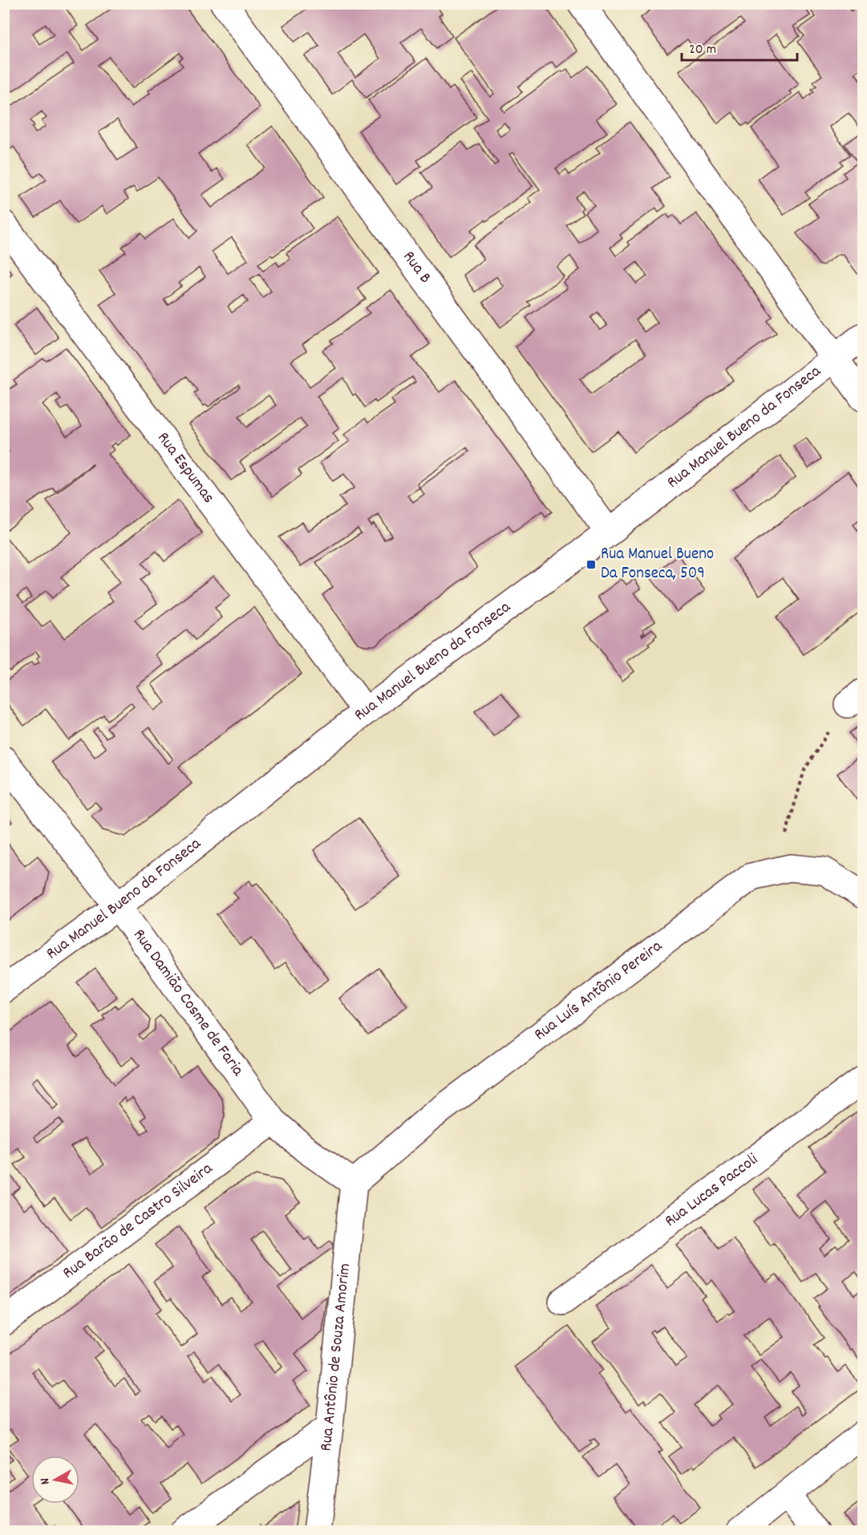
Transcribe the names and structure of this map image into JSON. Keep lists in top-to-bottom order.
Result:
{
  "streets": {
    "street": [
      "Rua B",
      "Rua Manuel Bueno da Fonseca",
      "Rua Espumas",
      "Rua Luís Antônio Pereira",
      "Rua Damião Cosme de Faria",
      "Rua Lucas Paccoli",
      "Rua Barão de Castro Silveira",
      "Rua Antônio de Souza Amorim"
    ]
  },
  "crossings": [
    ["Rua B", "Rua Manuel Bueno da Fonseca"],
    ["Rua Manuel Bueno da Fonseca", "Rua Espumas"],
    ["Rua Manuel Bueno da Fonseca", "Rua Damião Cosme de Faria"],
    ["Rua Luís Antônio Pereira", "Rua Damião Cosme de Faria"],
    ["Rua Luís Antônio Pereira", "Rua Antônio de Souza Amorim"],
    ["Rua Damião Cosme de Faria", "Rua Barão de Castro Silveira"],
    ["Rua Damião Cosme de Faria", "Rua Antônio de Souza Amorim"]
  ],
  "places": {
    "transit": ["Rua Manuel Bueno Da Fonseca, 509"]
  },
  "scale_bar": "20 m",
  "north": "left"
}
